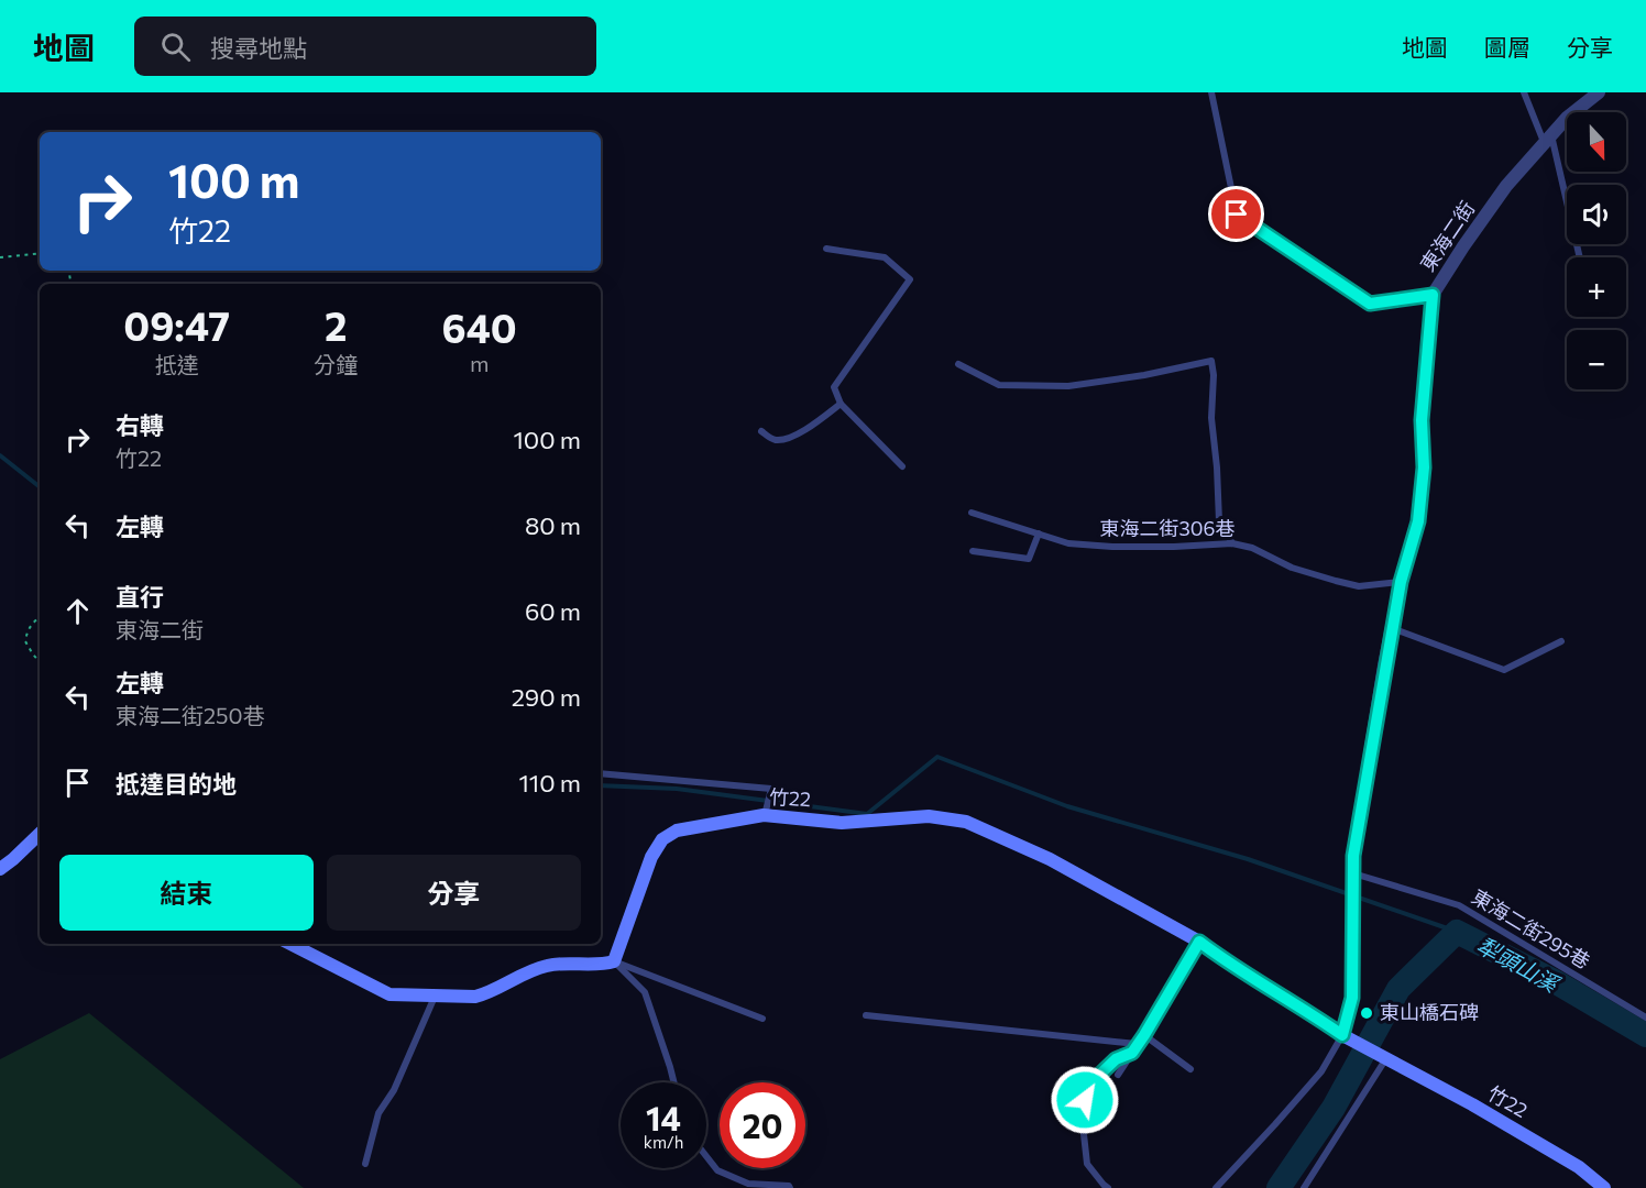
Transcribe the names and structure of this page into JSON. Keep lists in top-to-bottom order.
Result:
{
  "streets": {
    "street": ["東海二街", "竹22"],
    "lane": ["東海二街306巷", "東海二街295巷"]
  },
  "crossings": [
    ["東海二街", "東海二街306巷"],
    ["東海二街", "竹22"],
    ["東海二街", "東海二街295巷"]
  ],
  "water": ["犁頭山溪"],
  "places": ["東山橋石碑"],
  "north": "bottom",
  "page": {
    "header": "地圖",
    "search": "搜尋地點",
    "nav": ["地圖", "圖層", "分享"],
    "map_buttons": ["+", "−"],
    "turn": ["100 m", "竹22"],
    "eta": [
      "09:47",
      "抵達",
      "2",
      "分鐘",
      "640",
      "m"
    ],
    "list": [
      {
        "name": "右轉",
        "note": "竹22",
        "value": "100 m"
      },
      {
        "name": "左轉",
        "value": "80 m"
      },
      {
        "name": "直行",
        "note": "東海二街",
        "value": "60 m"
      },
      {
        "name": "左轉",
        "note": "東海二街250巷",
        "value": "290 m"
      },
      {
        "name": "抵達目的地",
        "value": "110 m"
      }
    ],
    "buttons": ["結束", "分享"],
    "speed": "14 km/h",
    "limit": "20"
  }
}
